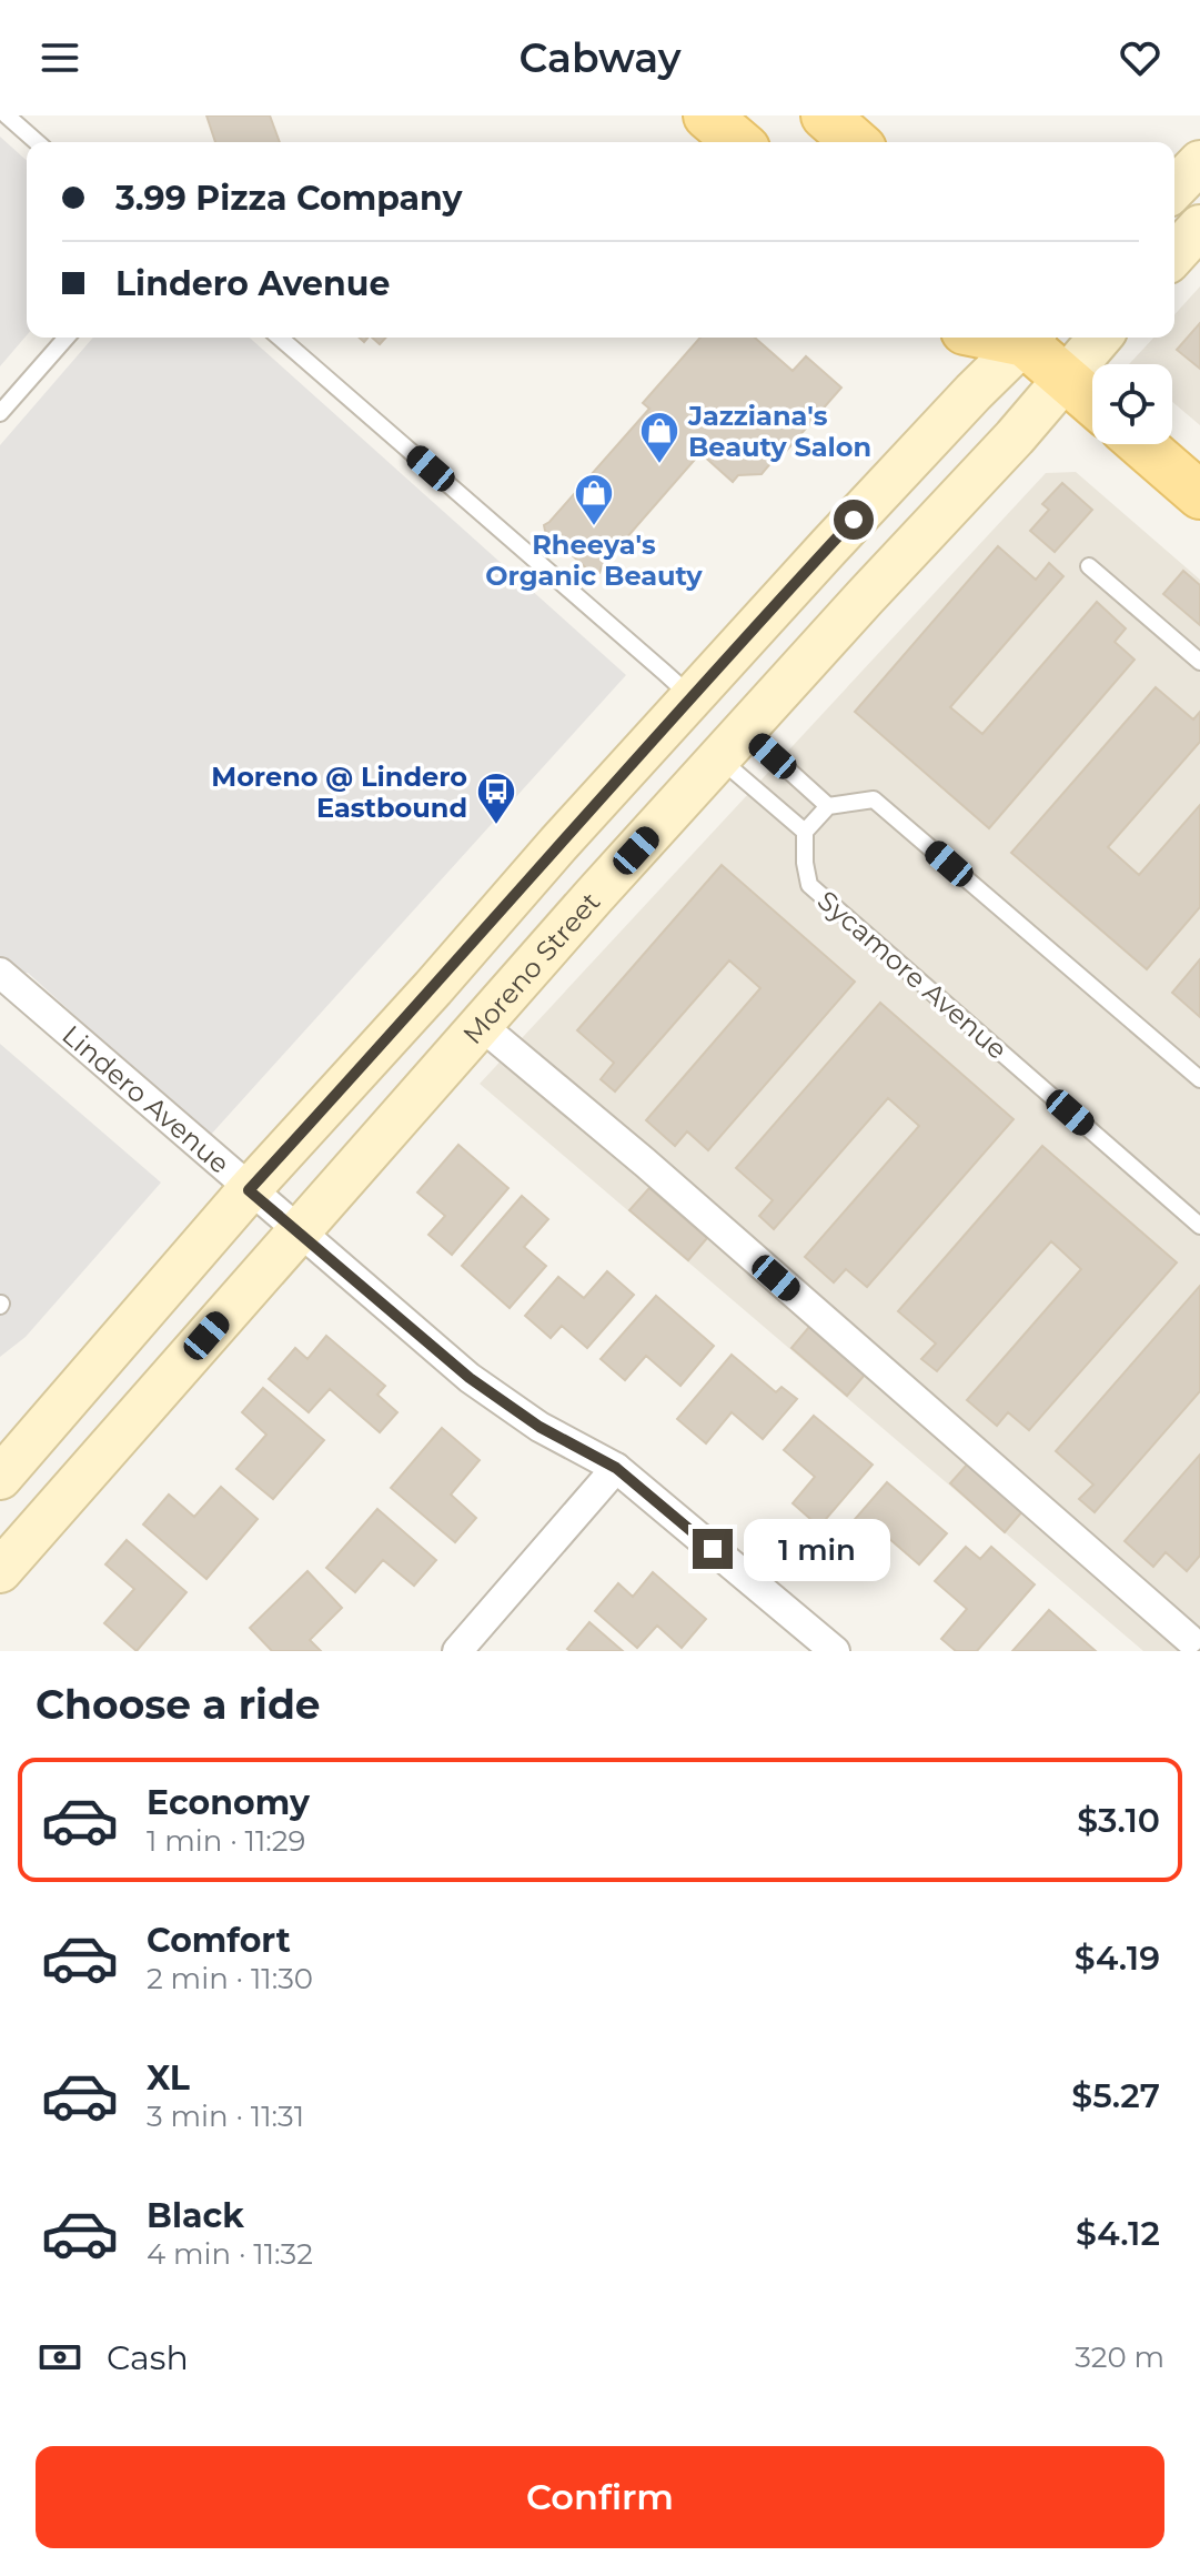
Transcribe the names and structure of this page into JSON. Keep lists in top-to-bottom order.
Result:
{
  "streets": {
    "street": ["Moreno Street", "Lindero Avenue"],
    "lane": ["Sycamore Avenue"]
  },
  "crossings": [
    ["Moreno Street", "Lindero Avenue"]
  ],
  "places": {
    "shop": ["Jazziana's Beauty Salon", "Rheeya's Organic Beauty"],
    "bus stop": ["Moreno @ Lindero Eastbound"]
  },
  "page": {
    "header": "Cabway",
    "banner": ["3.99 Pizza Company", "Lindero Avenue"],
    "bubble": "1 min",
    "heading": "Choose a ride",
    "list": [
      {
        "name": "Economy",
        "note": "1 min · 11:29",
        "value": "$3.10"
      },
      {
        "name": "Comfort",
        "note": "2 min · 11:30",
        "value": "$4.19"
      },
      {
        "name": "XL",
        "note": "3 min · 11:31",
        "value": "$5.27"
      },
      {
        "name": "Black",
        "note": "4 min · 11:32",
        "value": "$4.12"
      }
    ],
    "pay": ["Cash", "320 m"],
    "buttons": "Confirm"
  }
}
